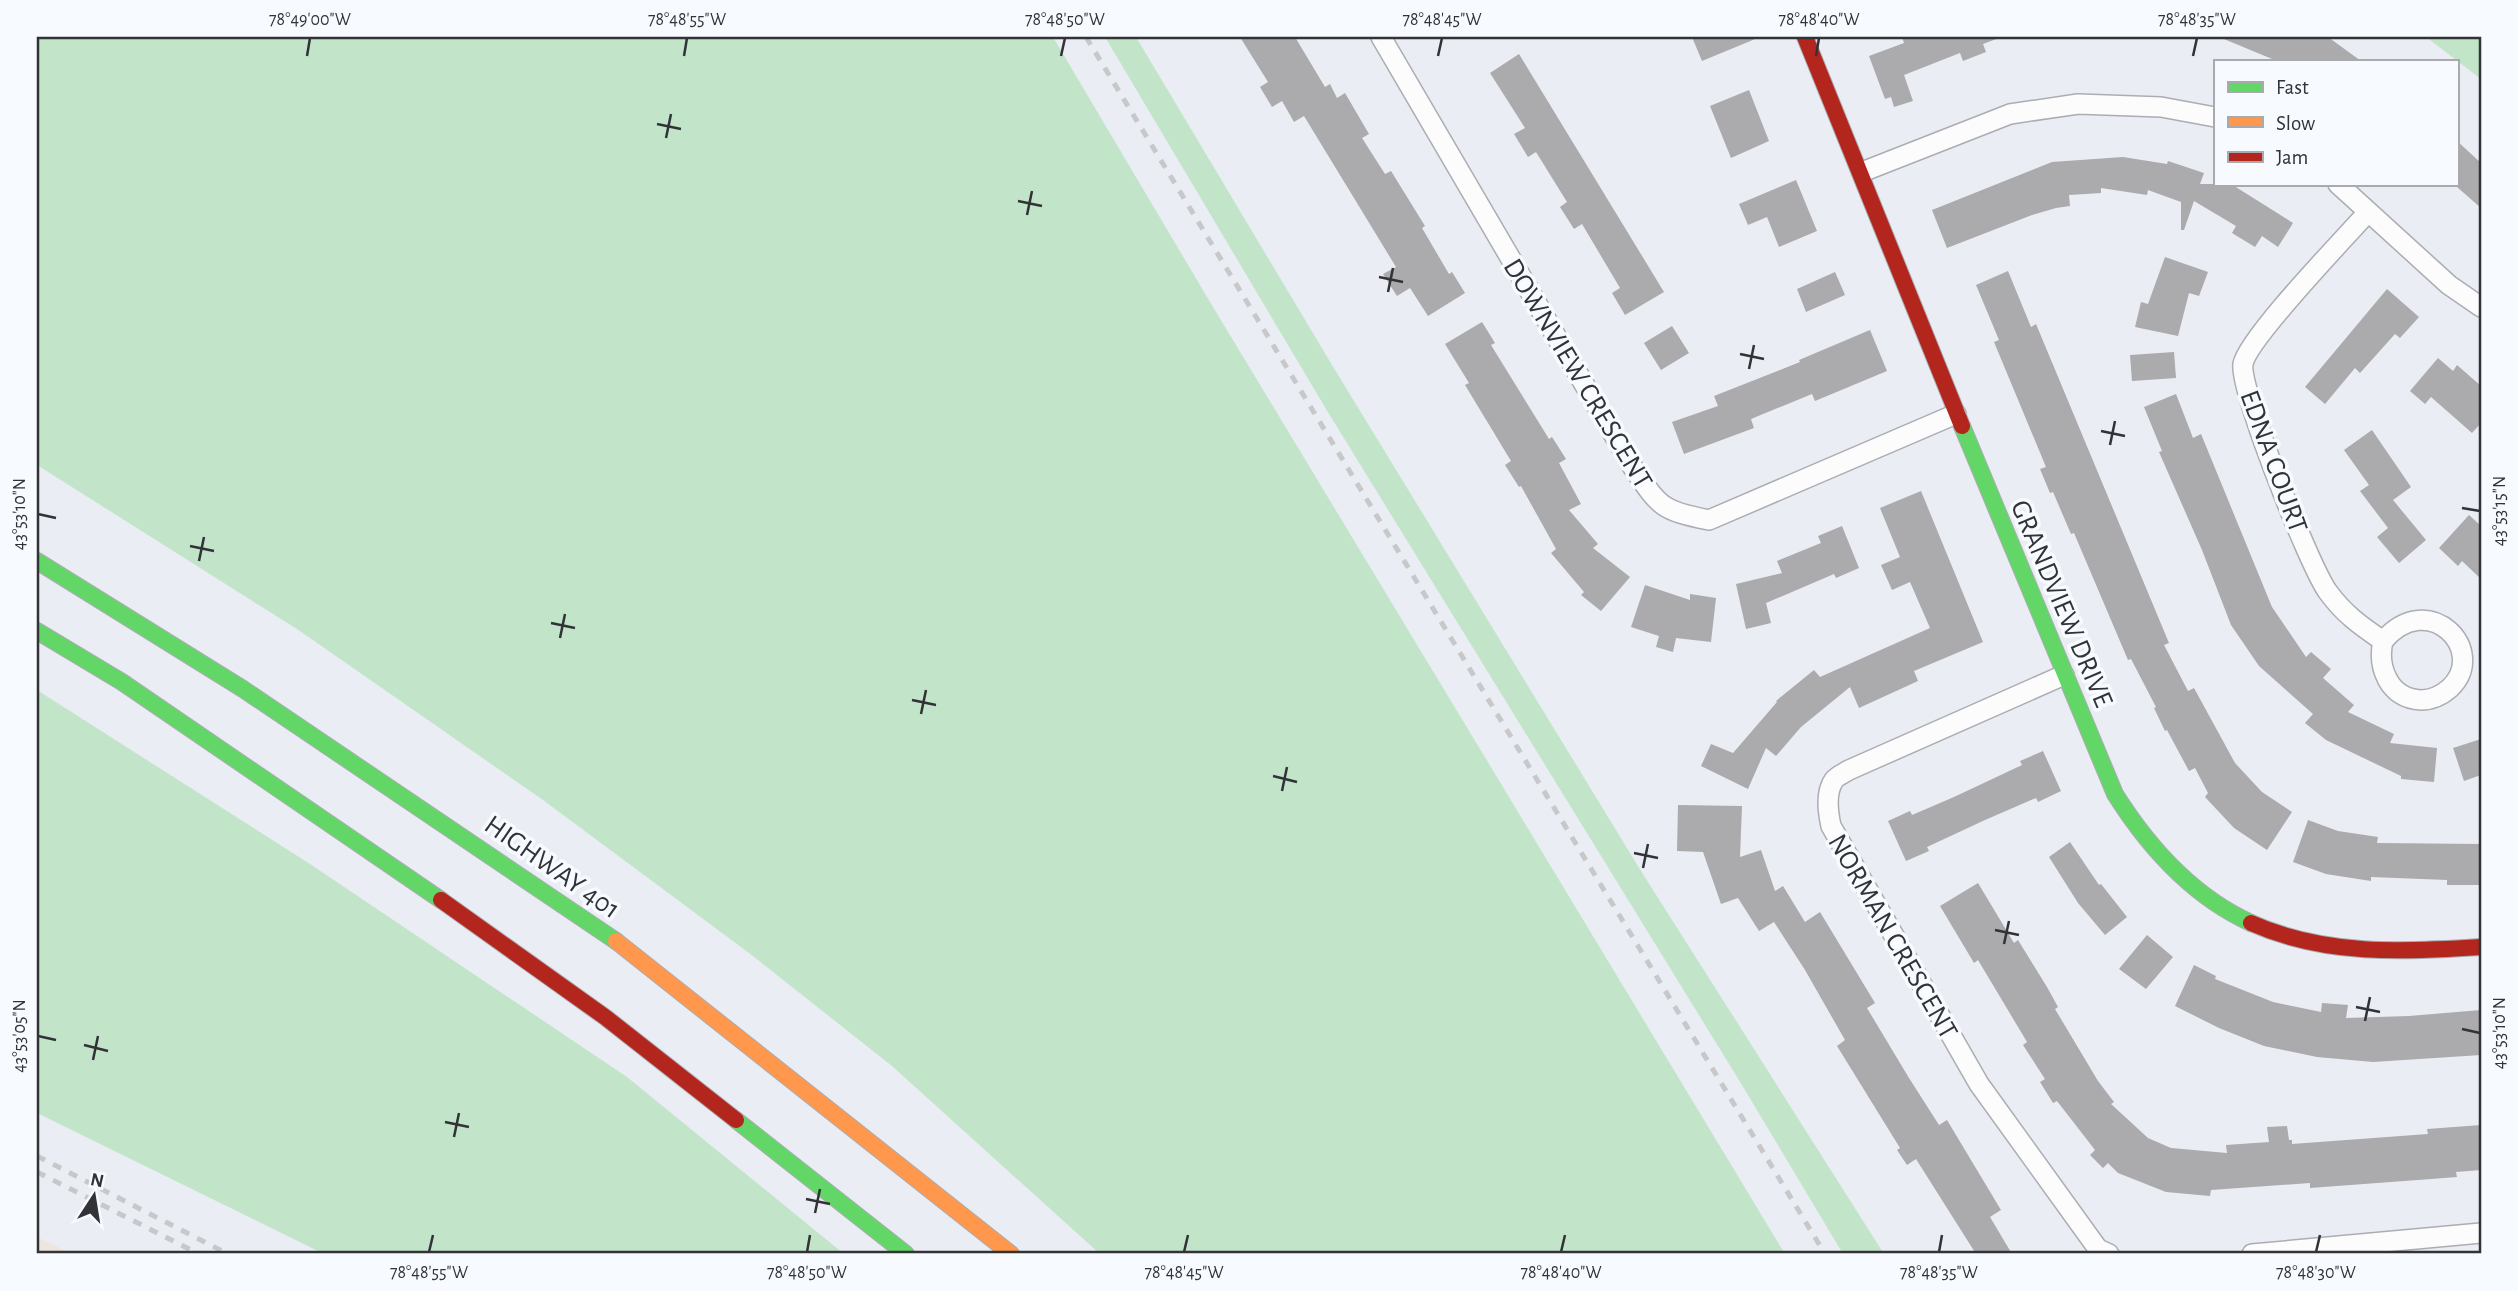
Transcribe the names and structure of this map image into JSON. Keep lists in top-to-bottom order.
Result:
{
  "streets": {
    "main road": ["GRANDVIEW DRIVE", "HIGHWAY 401"],
    "street": ["DOWNVIEW CRESCENT", "EDNA COURT", "NORMAN CRESCENT"]
  },
  "crossings": [
    ["DOWNVIEW CRESCENT", "GRANDVIEW DRIVE"],
    ["GRANDVIEW DRIVE", "NORMAN CRESCENT"]
  ],
  "legend": ["Fast", "Slow", "Jam"],
  "north": "top",
  "coordinates": [
    "78°49'00\"W",
    "78°48'55\"W",
    "78°48'50\"W",
    "78°48'45\"W",
    "78°48'40\"W",
    "78°48'35\"W",
    "43°53'15\"N",
    "43°53'10\"N",
    "43°53'05\"N",
    "78°48'30\"W"
  ]
}
